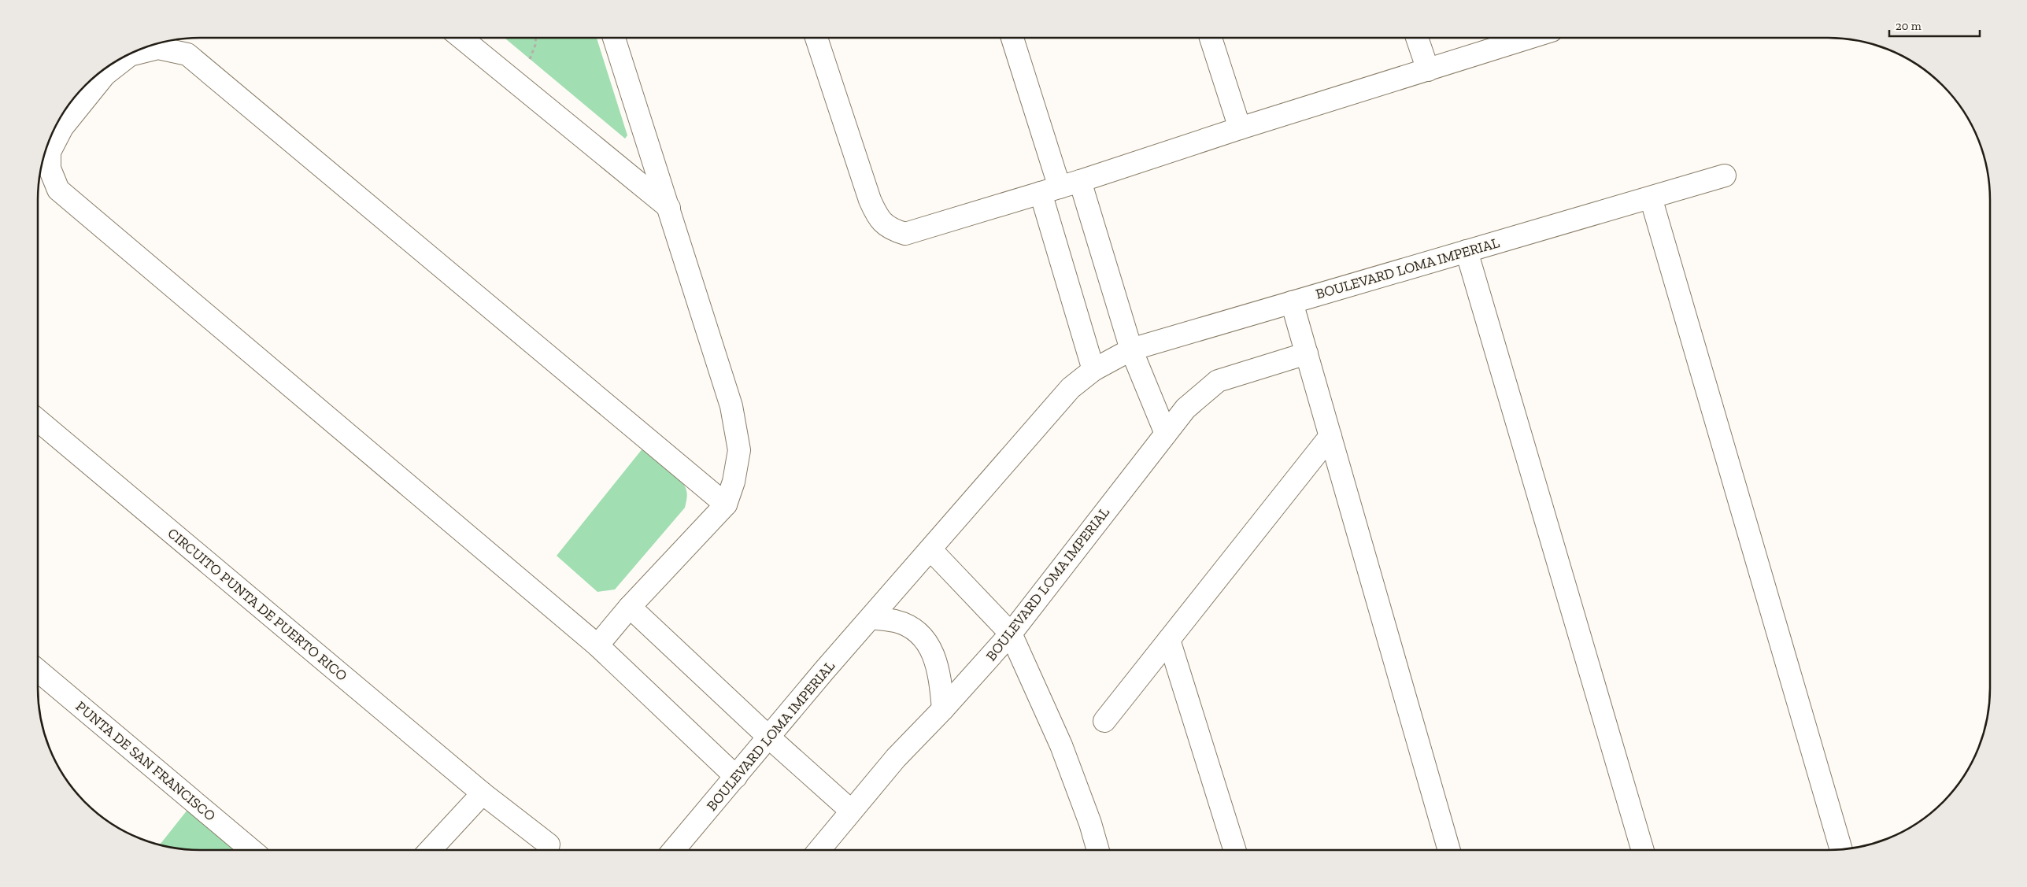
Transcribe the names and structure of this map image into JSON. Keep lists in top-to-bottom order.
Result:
{
  "streets": {
    "street": ["BOULEVARD LOMA IMPERIAL", "CIRCUITO PUNTA DE PUERTO RICO", "PUNTA DE SAN FRANCISCO"]
  },
  "scale_bar": "20 m"
}
